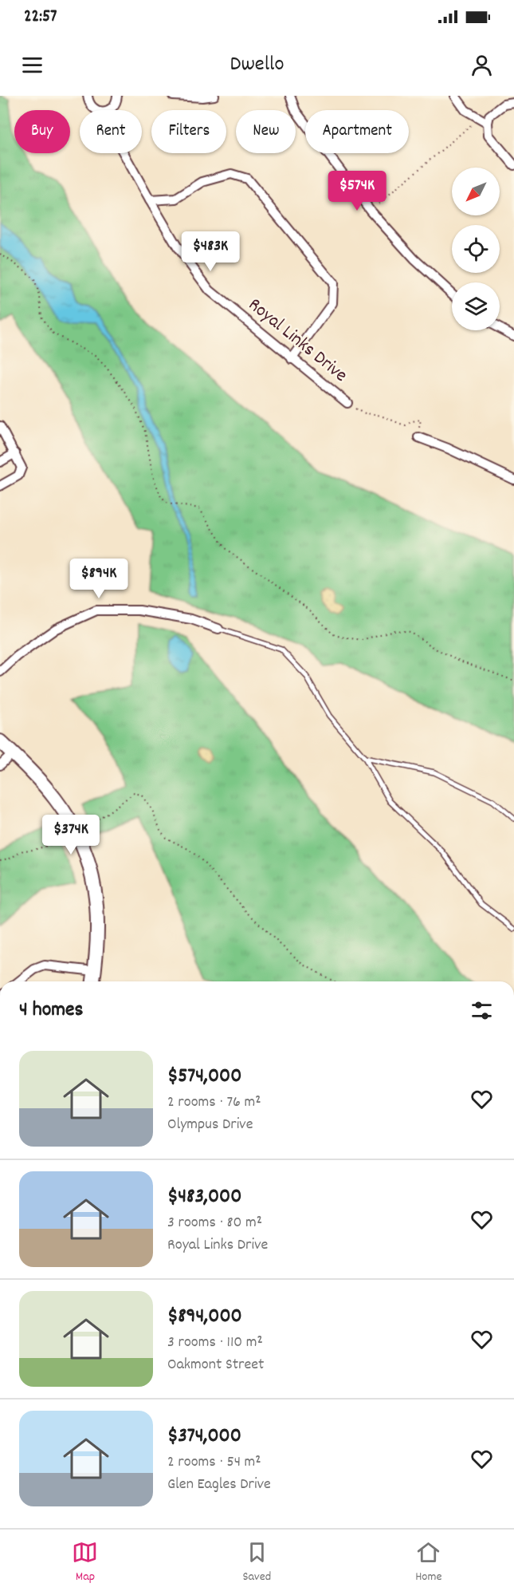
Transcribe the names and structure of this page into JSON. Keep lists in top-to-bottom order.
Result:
{
  "streets": {
    "street": ["Royal Links Drive"]
  },
  "north": "bottom left",
  "page": {
    "status": "22:57",
    "header": "Dwello",
    "chip": [
      "Buy",
      "Rent",
      "Filters",
      "New",
      "Apartment"
    ],
    "price": [
      "$574K",
      "$483K",
      "$894K",
      "$374K"
    ],
    "heading": "4 homes",
    "list": [
      {
        "name": "$574,000",
        "note": "2 rooms · 76 m² · Olympus Drive"
      },
      {
        "name": "$483,000",
        "note": "3 rooms · 80 m² · Royal Links Drive"
      },
      {
        "name": "$894,000",
        "note": "3 rooms · 110 m² · Oakmont Street"
      },
      {
        "name": "$374,000",
        "note": "2 rooms · 54 m² · Glen Eagles Drive"
      }
    ],
    "tabs": ["Map", "Saved", "Home"]
  }
}
